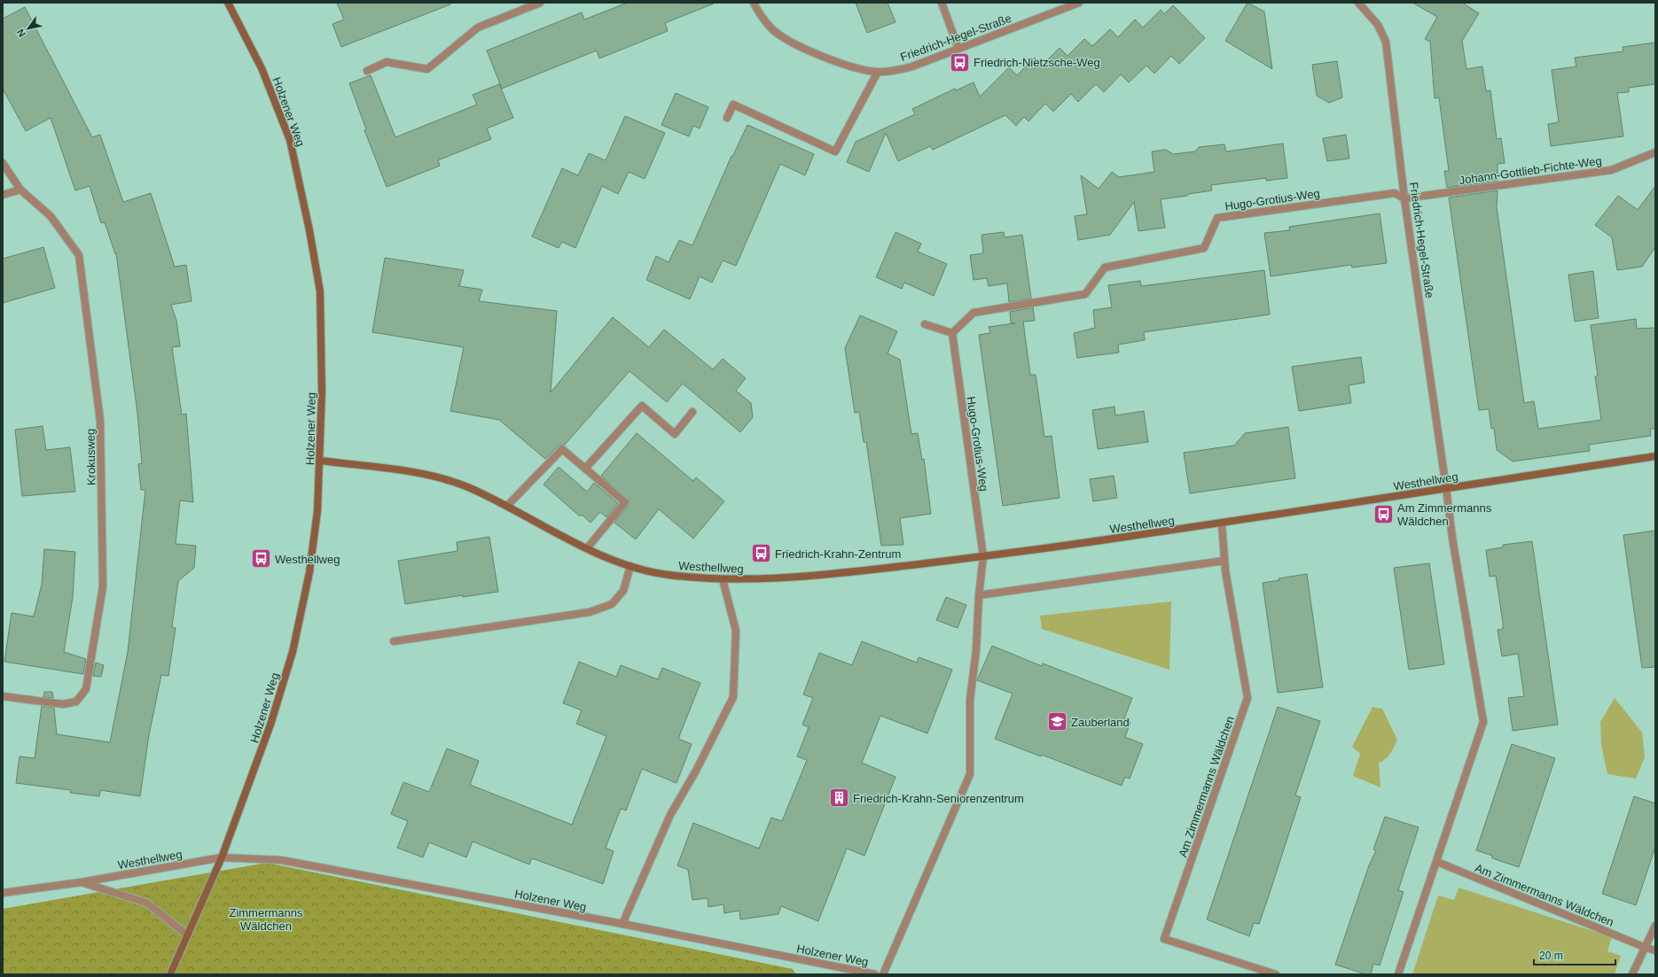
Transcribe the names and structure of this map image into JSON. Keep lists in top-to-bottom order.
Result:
{
  "streets": {
    "street": [
      "Friedrich-Hegel-Straße",
      "Holzener Weg",
      "Johann-Gottlieb-Fichte-Weg",
      "Hugo-Grotius-Weg",
      "Krokusweg",
      "Westhellweg",
      "Am Zimmermanns Wäldchen"
    ]
  },
  "crossings": [
    ["Friedrich-Hegel-Straße", "Johann-Gottlieb-Fichte-Weg"],
    ["Friedrich-Hegel-Straße", "Hugo-Grotius-Weg"],
    ["Friedrich-Hegel-Straße", "Westhellweg"],
    ["Holzener Weg", "Westhellweg"],
    ["Johann-Gottlieb-Fichte-Weg", "Hugo-Grotius-Weg"],
    ["Hugo-Grotius-Weg", "Westhellweg"],
    ["Westhellweg", "Am Zimmermanns Wäldchen"]
  ],
  "parks": ["Zimmermanns Wäldchen"],
  "places": {
    "bus stop": [
      "Friedrich-Nietzsche-Weg",
      "Am Zimmermanns Wäldchen",
      "Friedrich-Krahn-Zentrum",
      "Westhellweg"
    ],
    "school or university": ["Zauberland"],
    "building": ["Friedrich-Krahn-Seniorenzentrum"]
  },
  "scale_bar": "20 m",
  "north": "bottom left"
}
